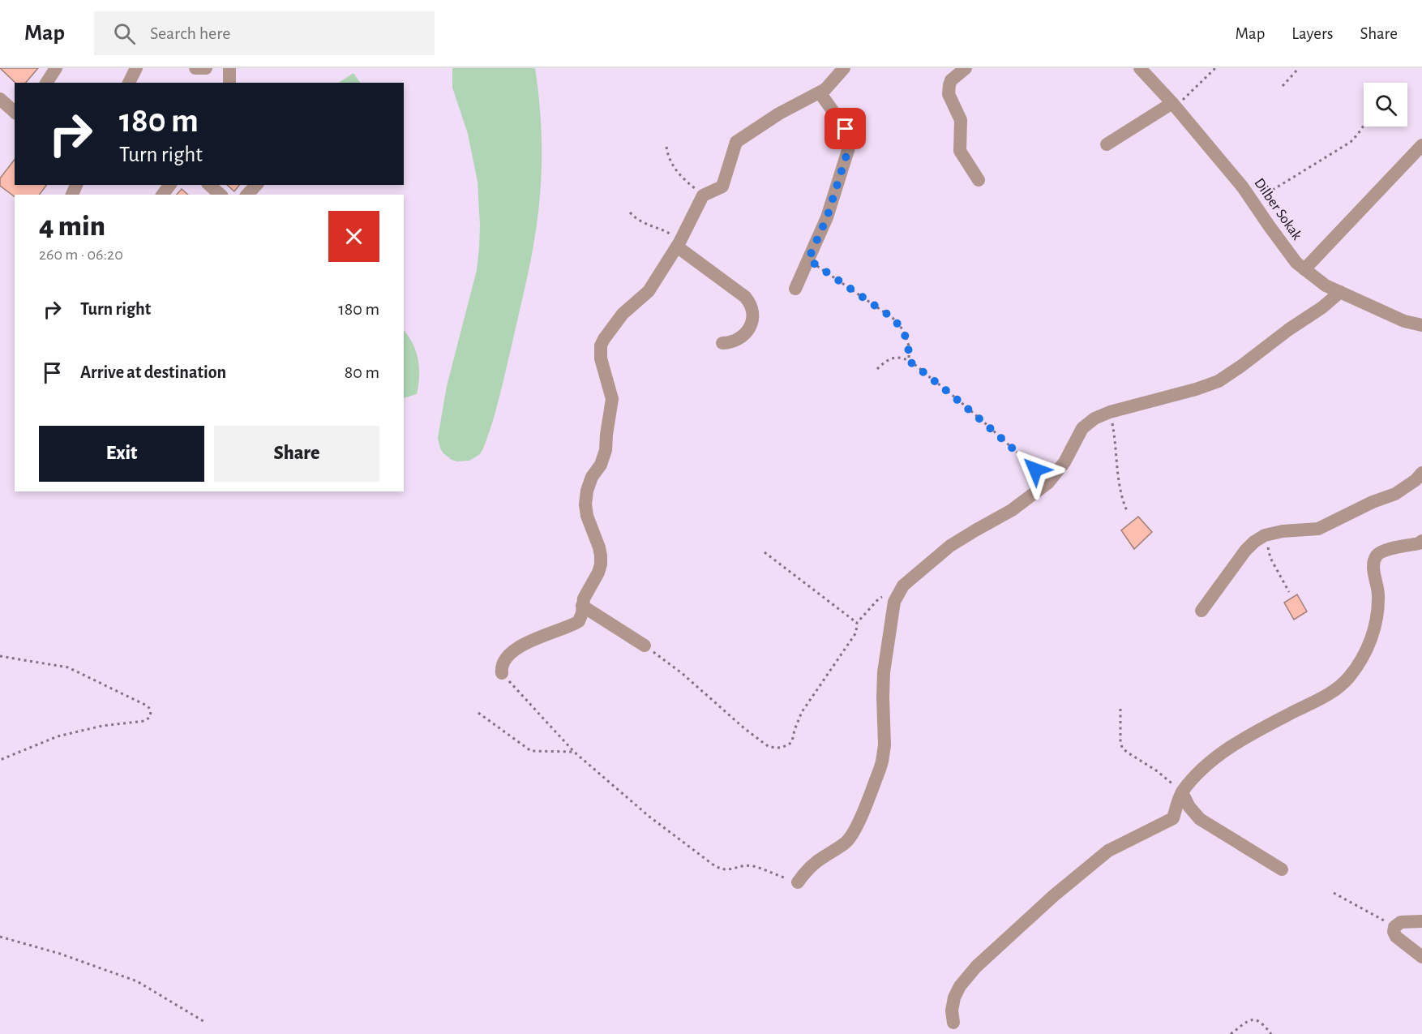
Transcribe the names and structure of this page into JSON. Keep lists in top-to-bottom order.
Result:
{
  "streets": {
    "street": ["Dilber Sokak"]
  },
  "page": {
    "header": "Map",
    "search": "Search here",
    "nav": ["Map", "Layers", "Share"],
    "turn": ["180 m", "Turn right"],
    "heading": ["4 min", "260 m · 06:20"],
    "list": [
      {
        "name": "Turn right",
        "value": "180 m"
      },
      {
        "name": "Arrive at destination",
        "value": "80 m"
      }
    ],
    "buttons": ["Exit", "Share"]
  }
}
